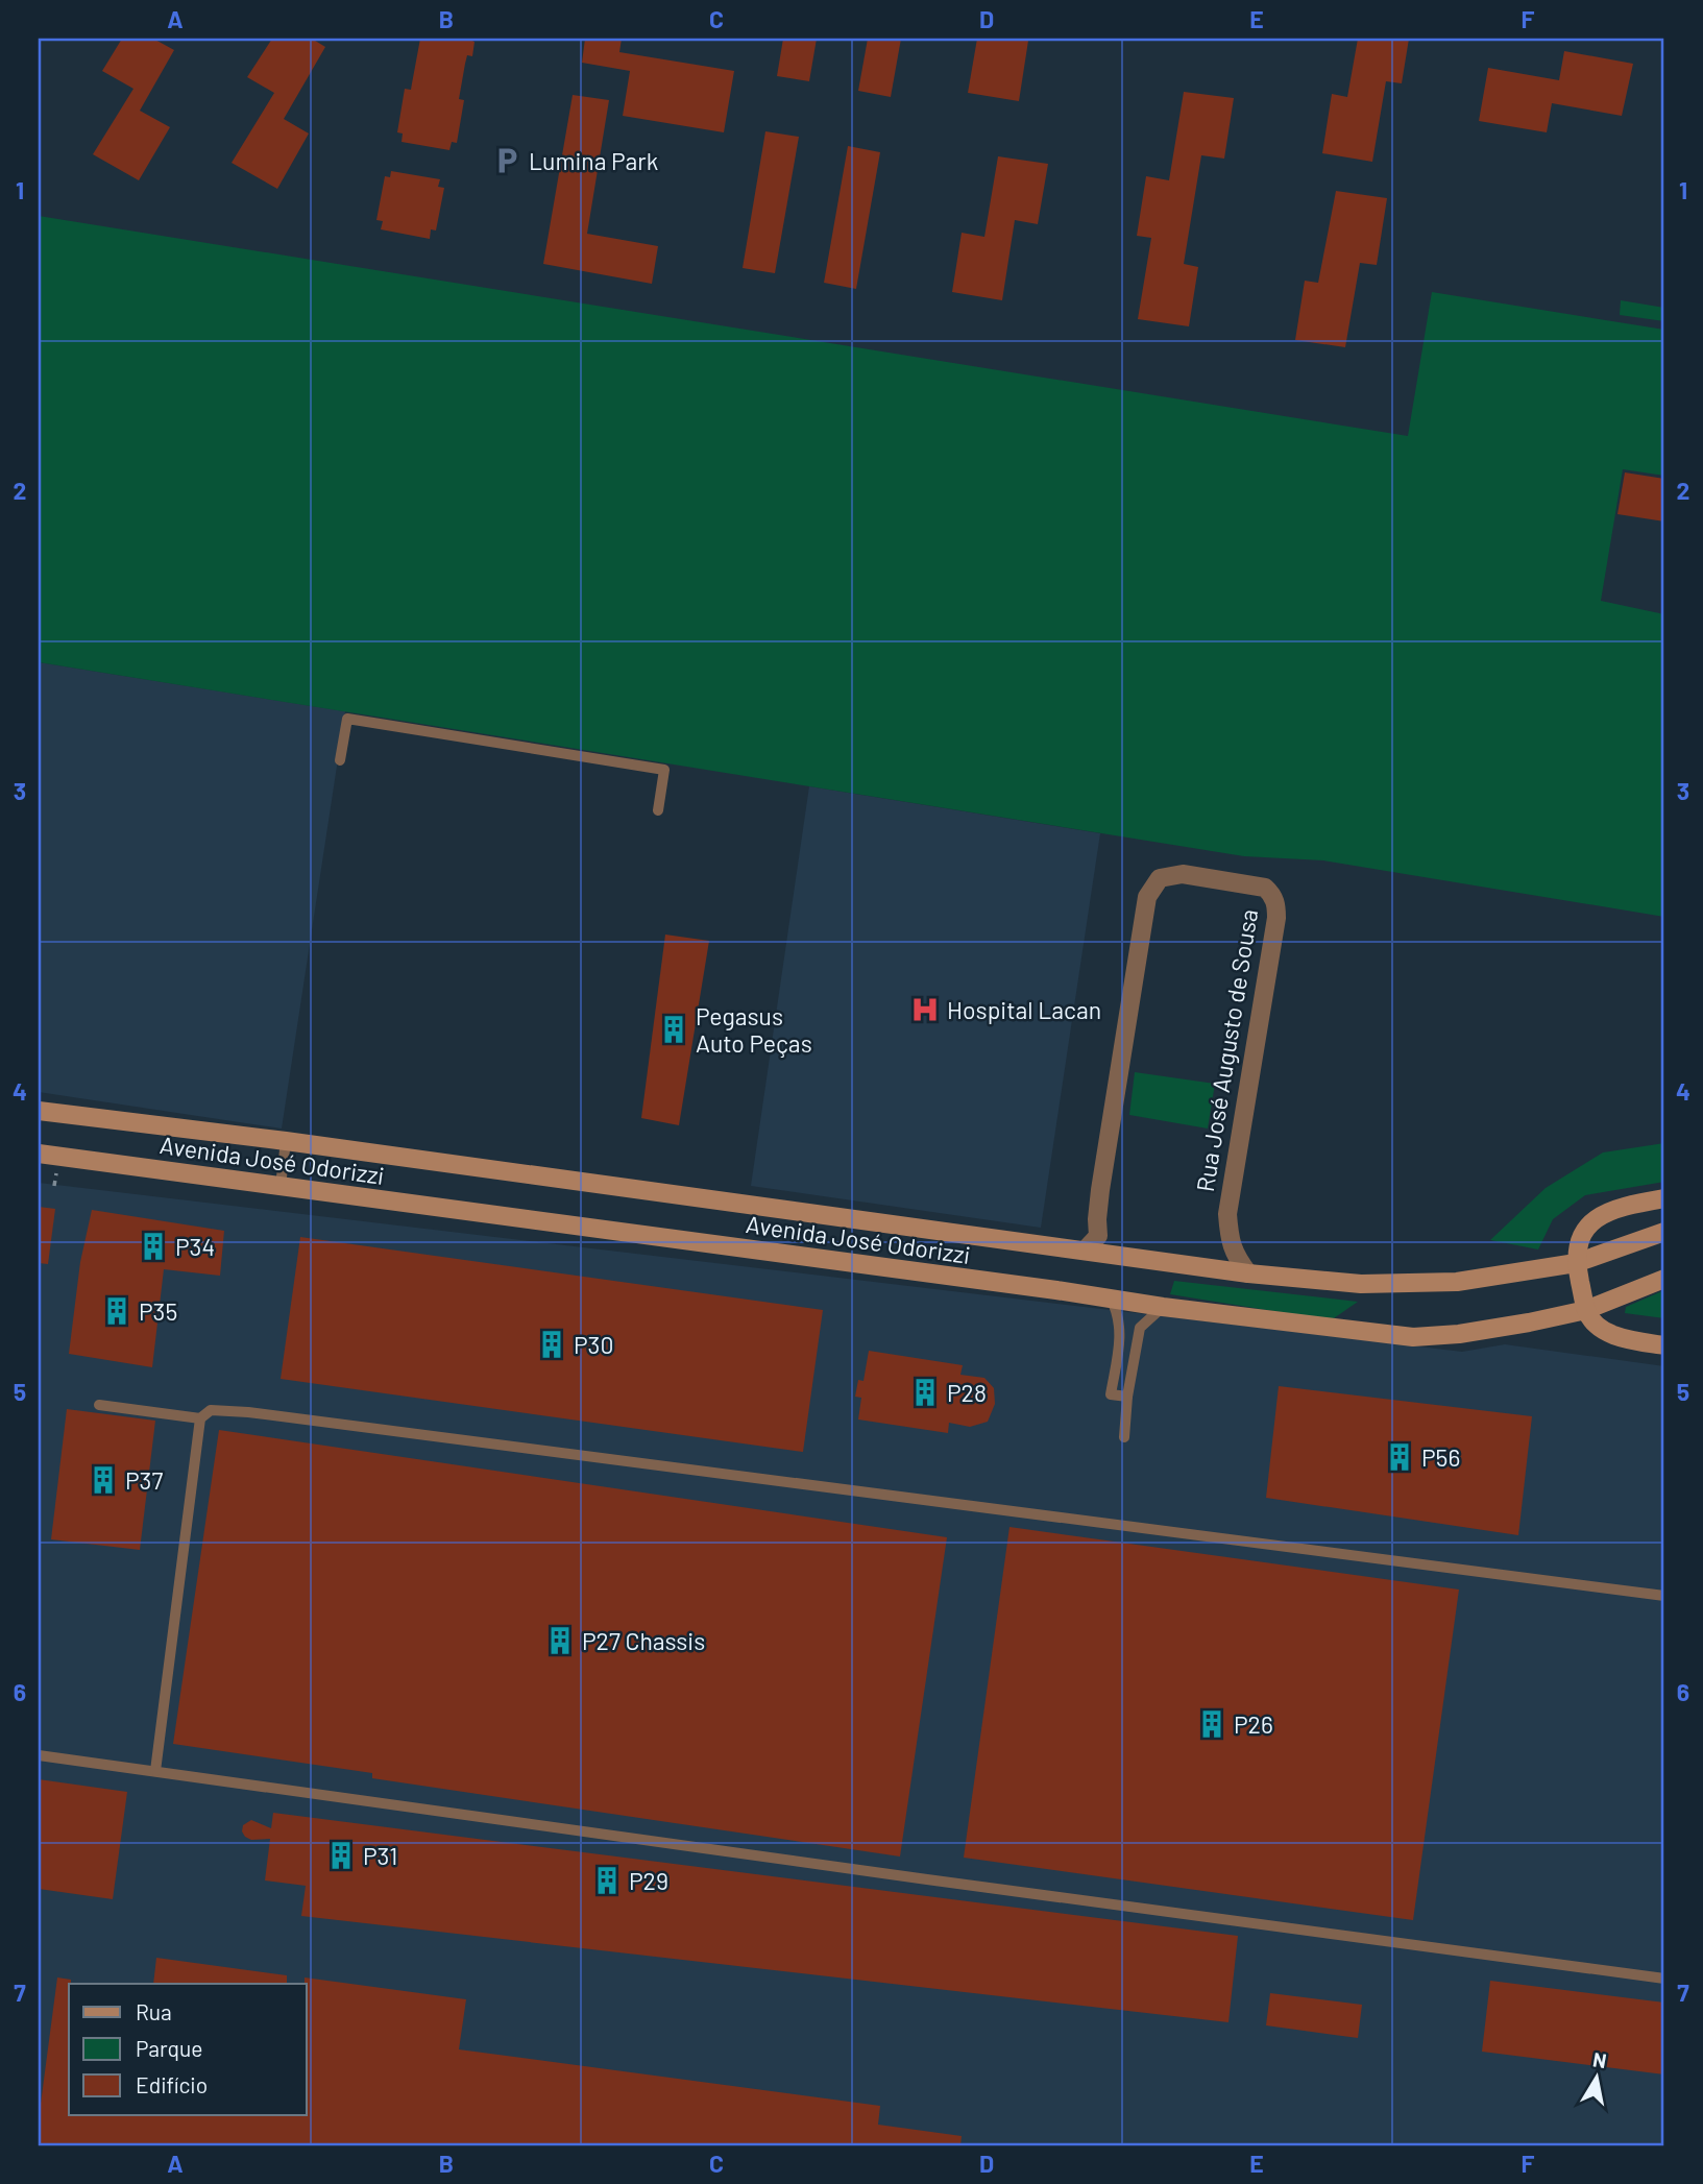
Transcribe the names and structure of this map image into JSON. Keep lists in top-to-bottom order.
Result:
{
  "streets": {
    "main road": ["Avenida José Odorizzi"],
    "street": ["Rua José Augusto de Sousa"]
  },
  "crossings": [
    ["Rua José Augusto de Sousa", "Avenida José Odorizzi"]
  ],
  "places": {
    "parking": ["Lumina Park"],
    "hospital": ["Hospital Lacan"],
    "building": [
      "Pegasus Auto Peças",
      "P34",
      "P35",
      "P30",
      "P28",
      "P56",
      "P37",
      "P27 Chassis",
      "P26",
      "P31",
      "P29"
    ]
  },
  "legend": ["Rua", "Parque", "Edifício"],
  "north": "top",
  "grid": {
    "columns": [
      "A",
      "B",
      "C",
      "D",
      "E",
      "F"
    ],
    "rows": [
      "1",
      "2",
      "3",
      "4",
      "5",
      "6",
      "7"
    ]
  }
}
